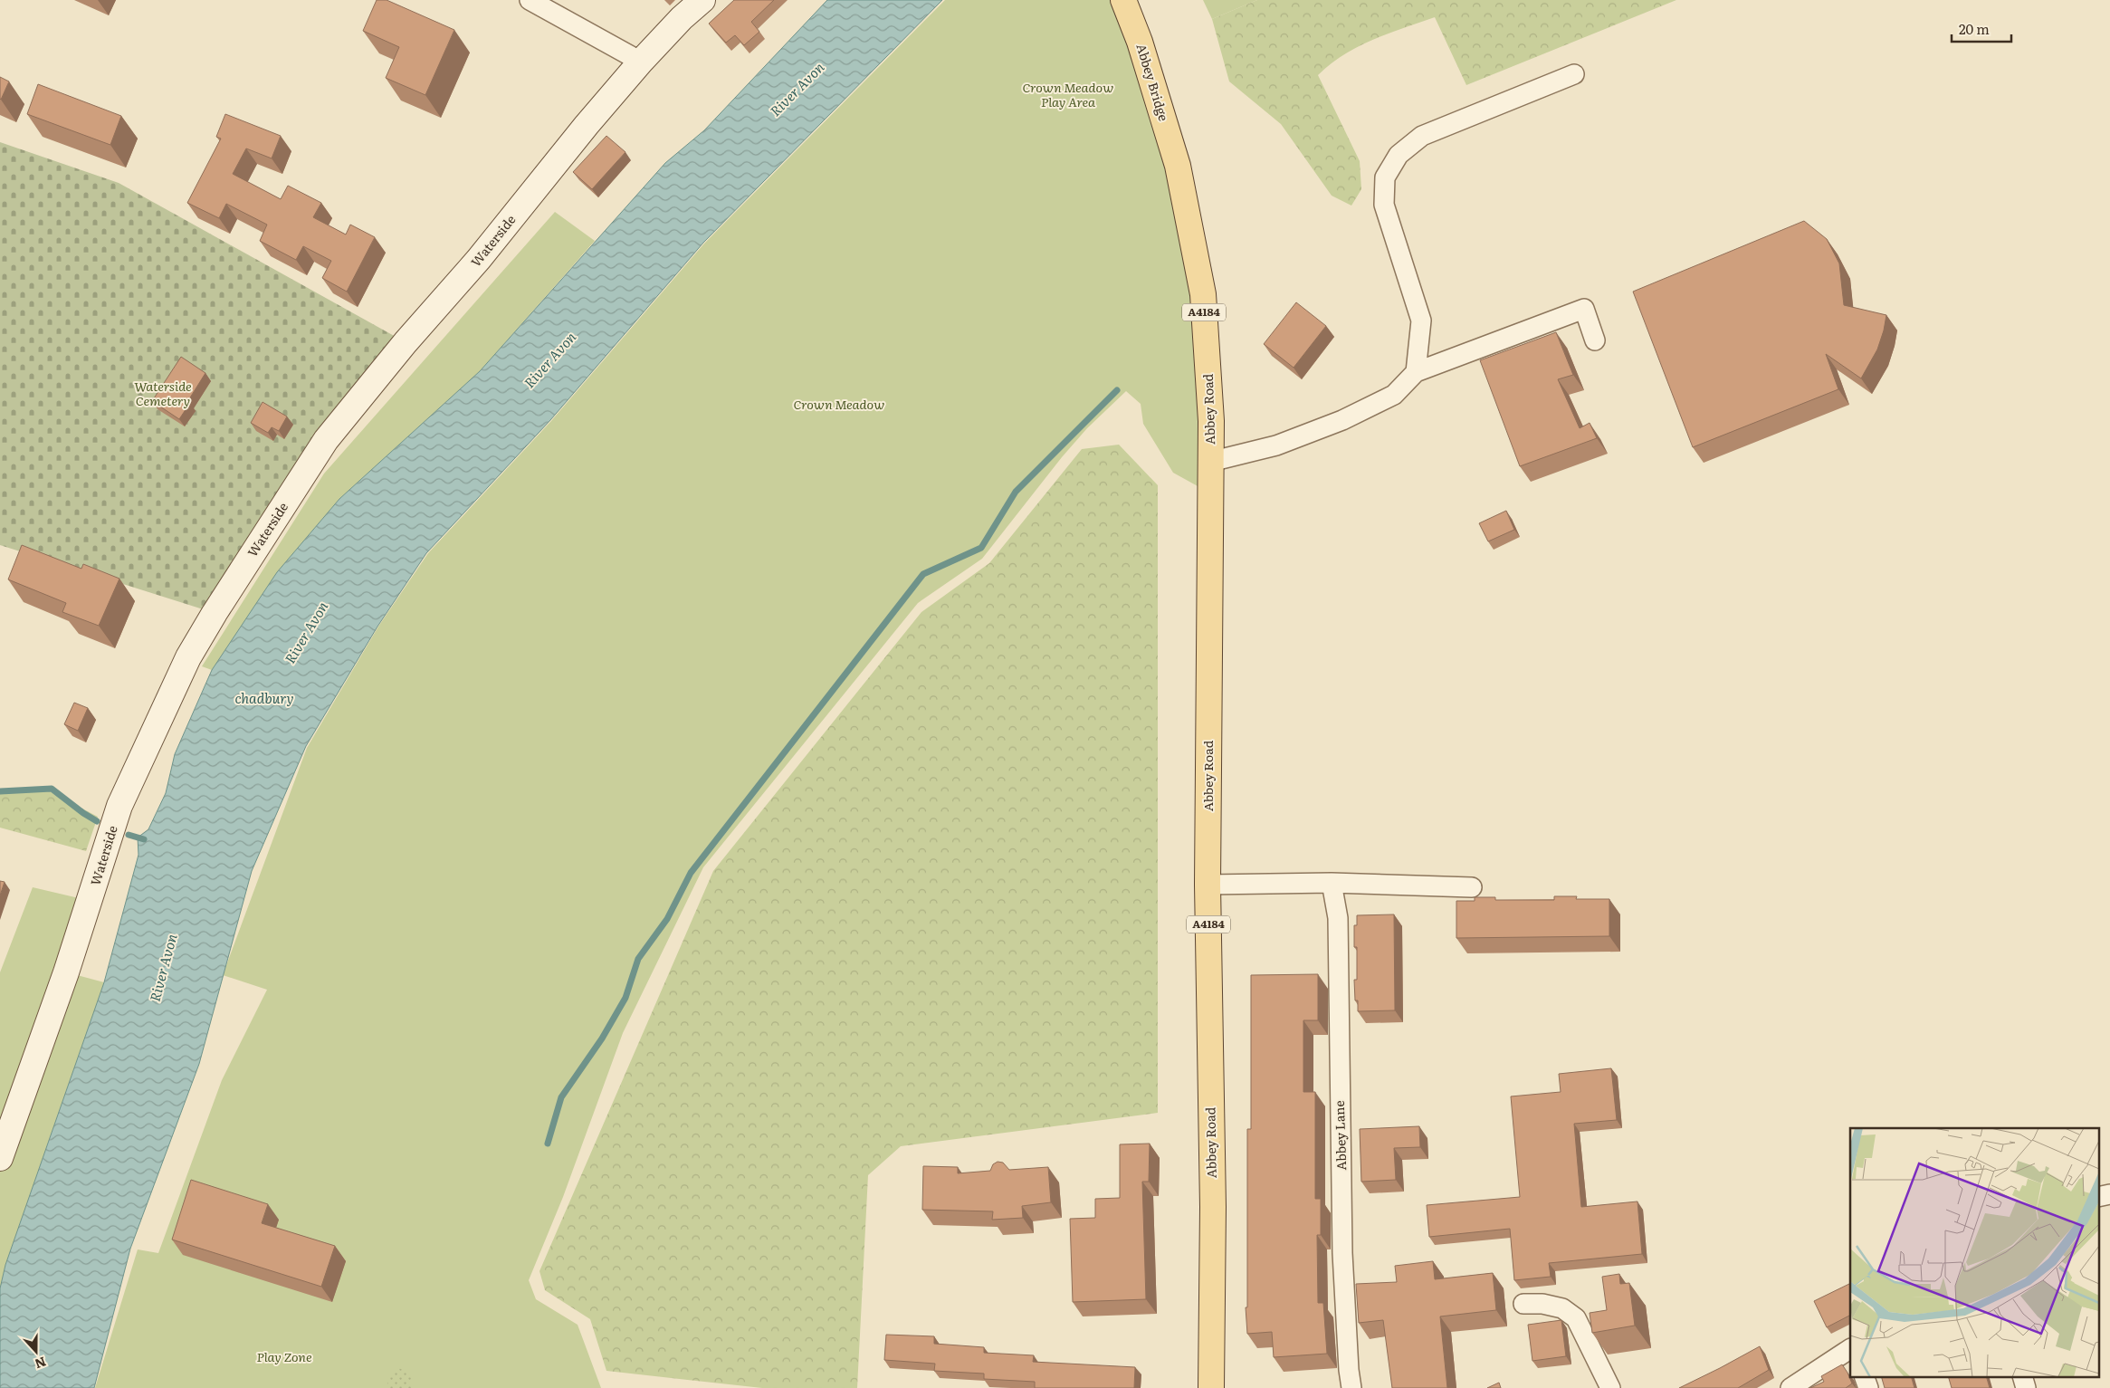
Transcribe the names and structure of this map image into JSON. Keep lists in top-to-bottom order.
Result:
{
  "streets": {
    "main road": [
      "Abbey Bridge",
      "Waterside",
      "A4184",
      "Abbey Road"
    ],
    "street": ["Abbey Lane"]
  },
  "crossings": [
    ["Abbey Bridge", "Abbey Road"]
  ],
  "water": ["River Avon", "chadbury"],
  "parks": [
    "Crown Meadow Play Area",
    "Waterside Cemetery",
    "Crown Meadow",
    "Play Zone"
  ],
  "scale_bar": "20 m",
  "north": "bottom"
}
